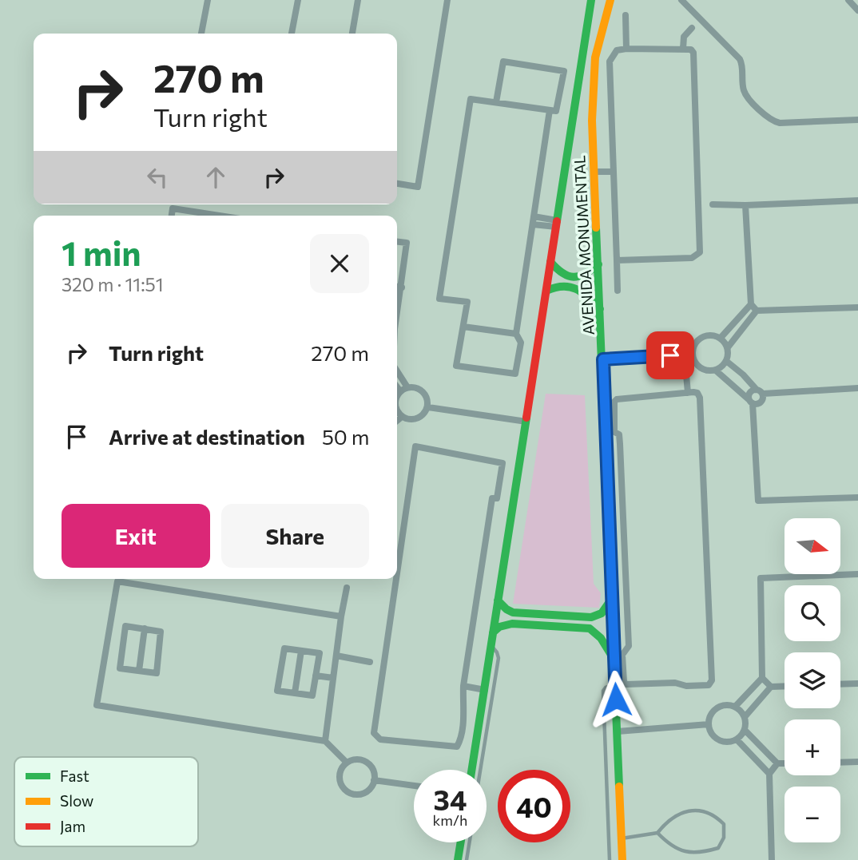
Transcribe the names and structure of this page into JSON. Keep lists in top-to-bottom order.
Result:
{
  "streets": {
    "street": ["AVENIDA MONUMENTAL"]
  },
  "legend": ["Fast", "Slow", "Jam"],
  "north": "right",
  "page": {
    "turn": ["270 m", "Turn right"],
    "heading": ["1 min", "320 m · 11:51"],
    "list": [
      {
        "name": "Turn right",
        "value": "270 m"
      },
      {
        "name": "Arrive at destination",
        "value": "50 m"
      }
    ],
    "buttons": ["Exit", "Share"],
    "map_buttons": ["+", "−"],
    "speed": "34 km/h",
    "limit": "40"
  }
}
